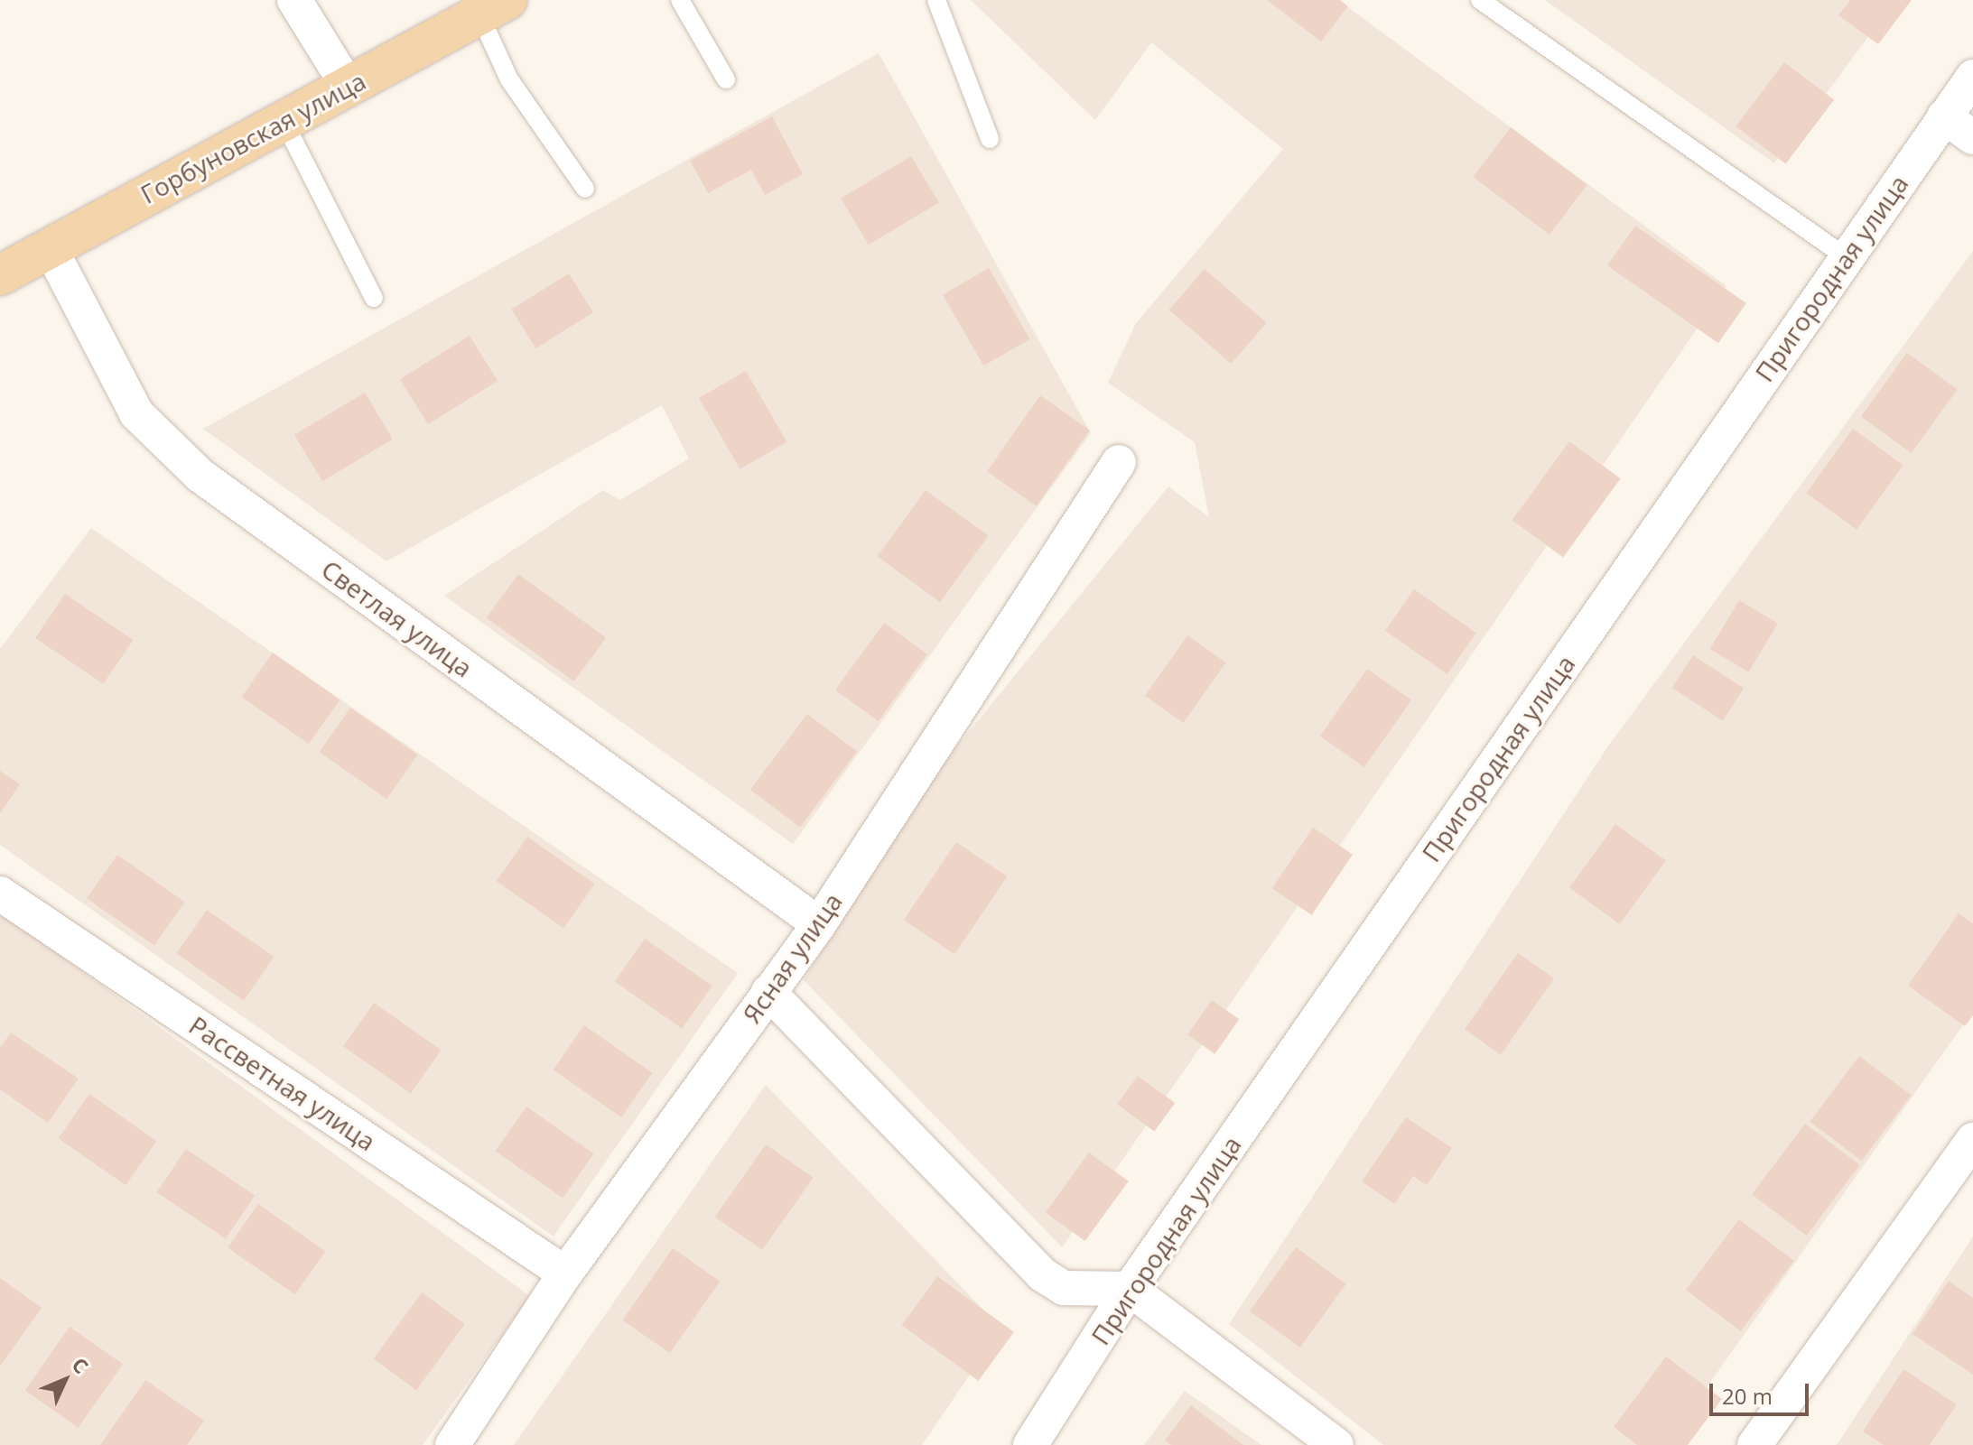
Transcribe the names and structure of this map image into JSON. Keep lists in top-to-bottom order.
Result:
{
  "streets": {
    "main road": ["Горбуновская улица"],
    "street": [
      "Пригородная улица",
      "Светлая улица",
      "Ясная улица",
      "Рассветная улица"
    ]
  },
  "crossings": [
    ["Горбуновская улица", "Светлая улица"],
    ["Светлая улица", "Ясная улица"],
    ["Ясная улица", "Рассветная улица"]
  ],
  "scale_bar": "20 m",
  "north": "top right"
}
